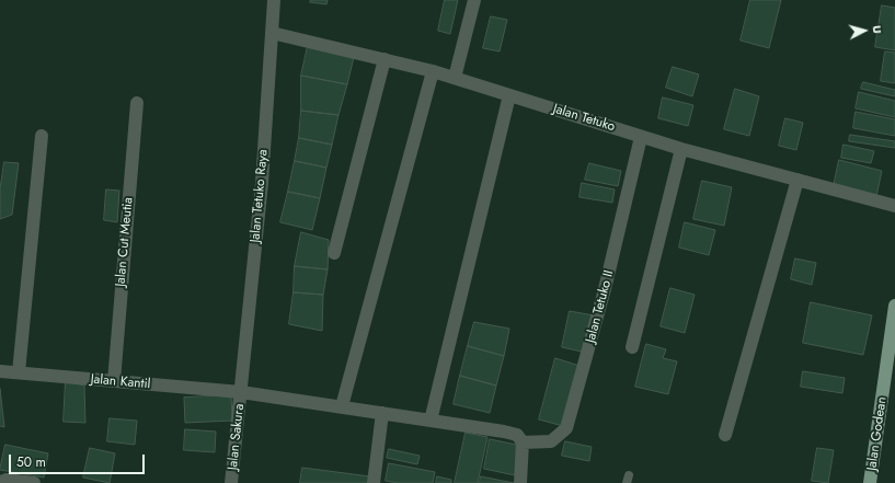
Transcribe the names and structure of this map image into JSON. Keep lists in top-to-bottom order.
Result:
{
  "streets": {
    "main road": ["Jalan Godean"],
    "street": [
      "Jalan Tetuko",
      "Jalan Tetuko Raya",
      "Jalan Cut Meutia",
      "Jalan Tetuko II",
      "Jalan Kantil",
      "Jalan Sakura"
    ]
  },
  "crossings": [
    ["Jalan Tetuko", "Jalan Tetuko Raya"],
    ["Jalan Tetuko", "Jalan Tetuko II"],
    ["Jalan Tetuko Raya", "Jalan Kantil"],
    ["Jalan Tetuko Raya", "Jalan Sakura"],
    ["Jalan Cut Meutia", "Jalan Kantil"],
    ["Jalan Tetuko II", "Jalan Kantil"],
    ["Jalan Kantil", "Jalan Sakura"]
  ],
  "scale_bar": "50 m",
  "north": "right"
}
